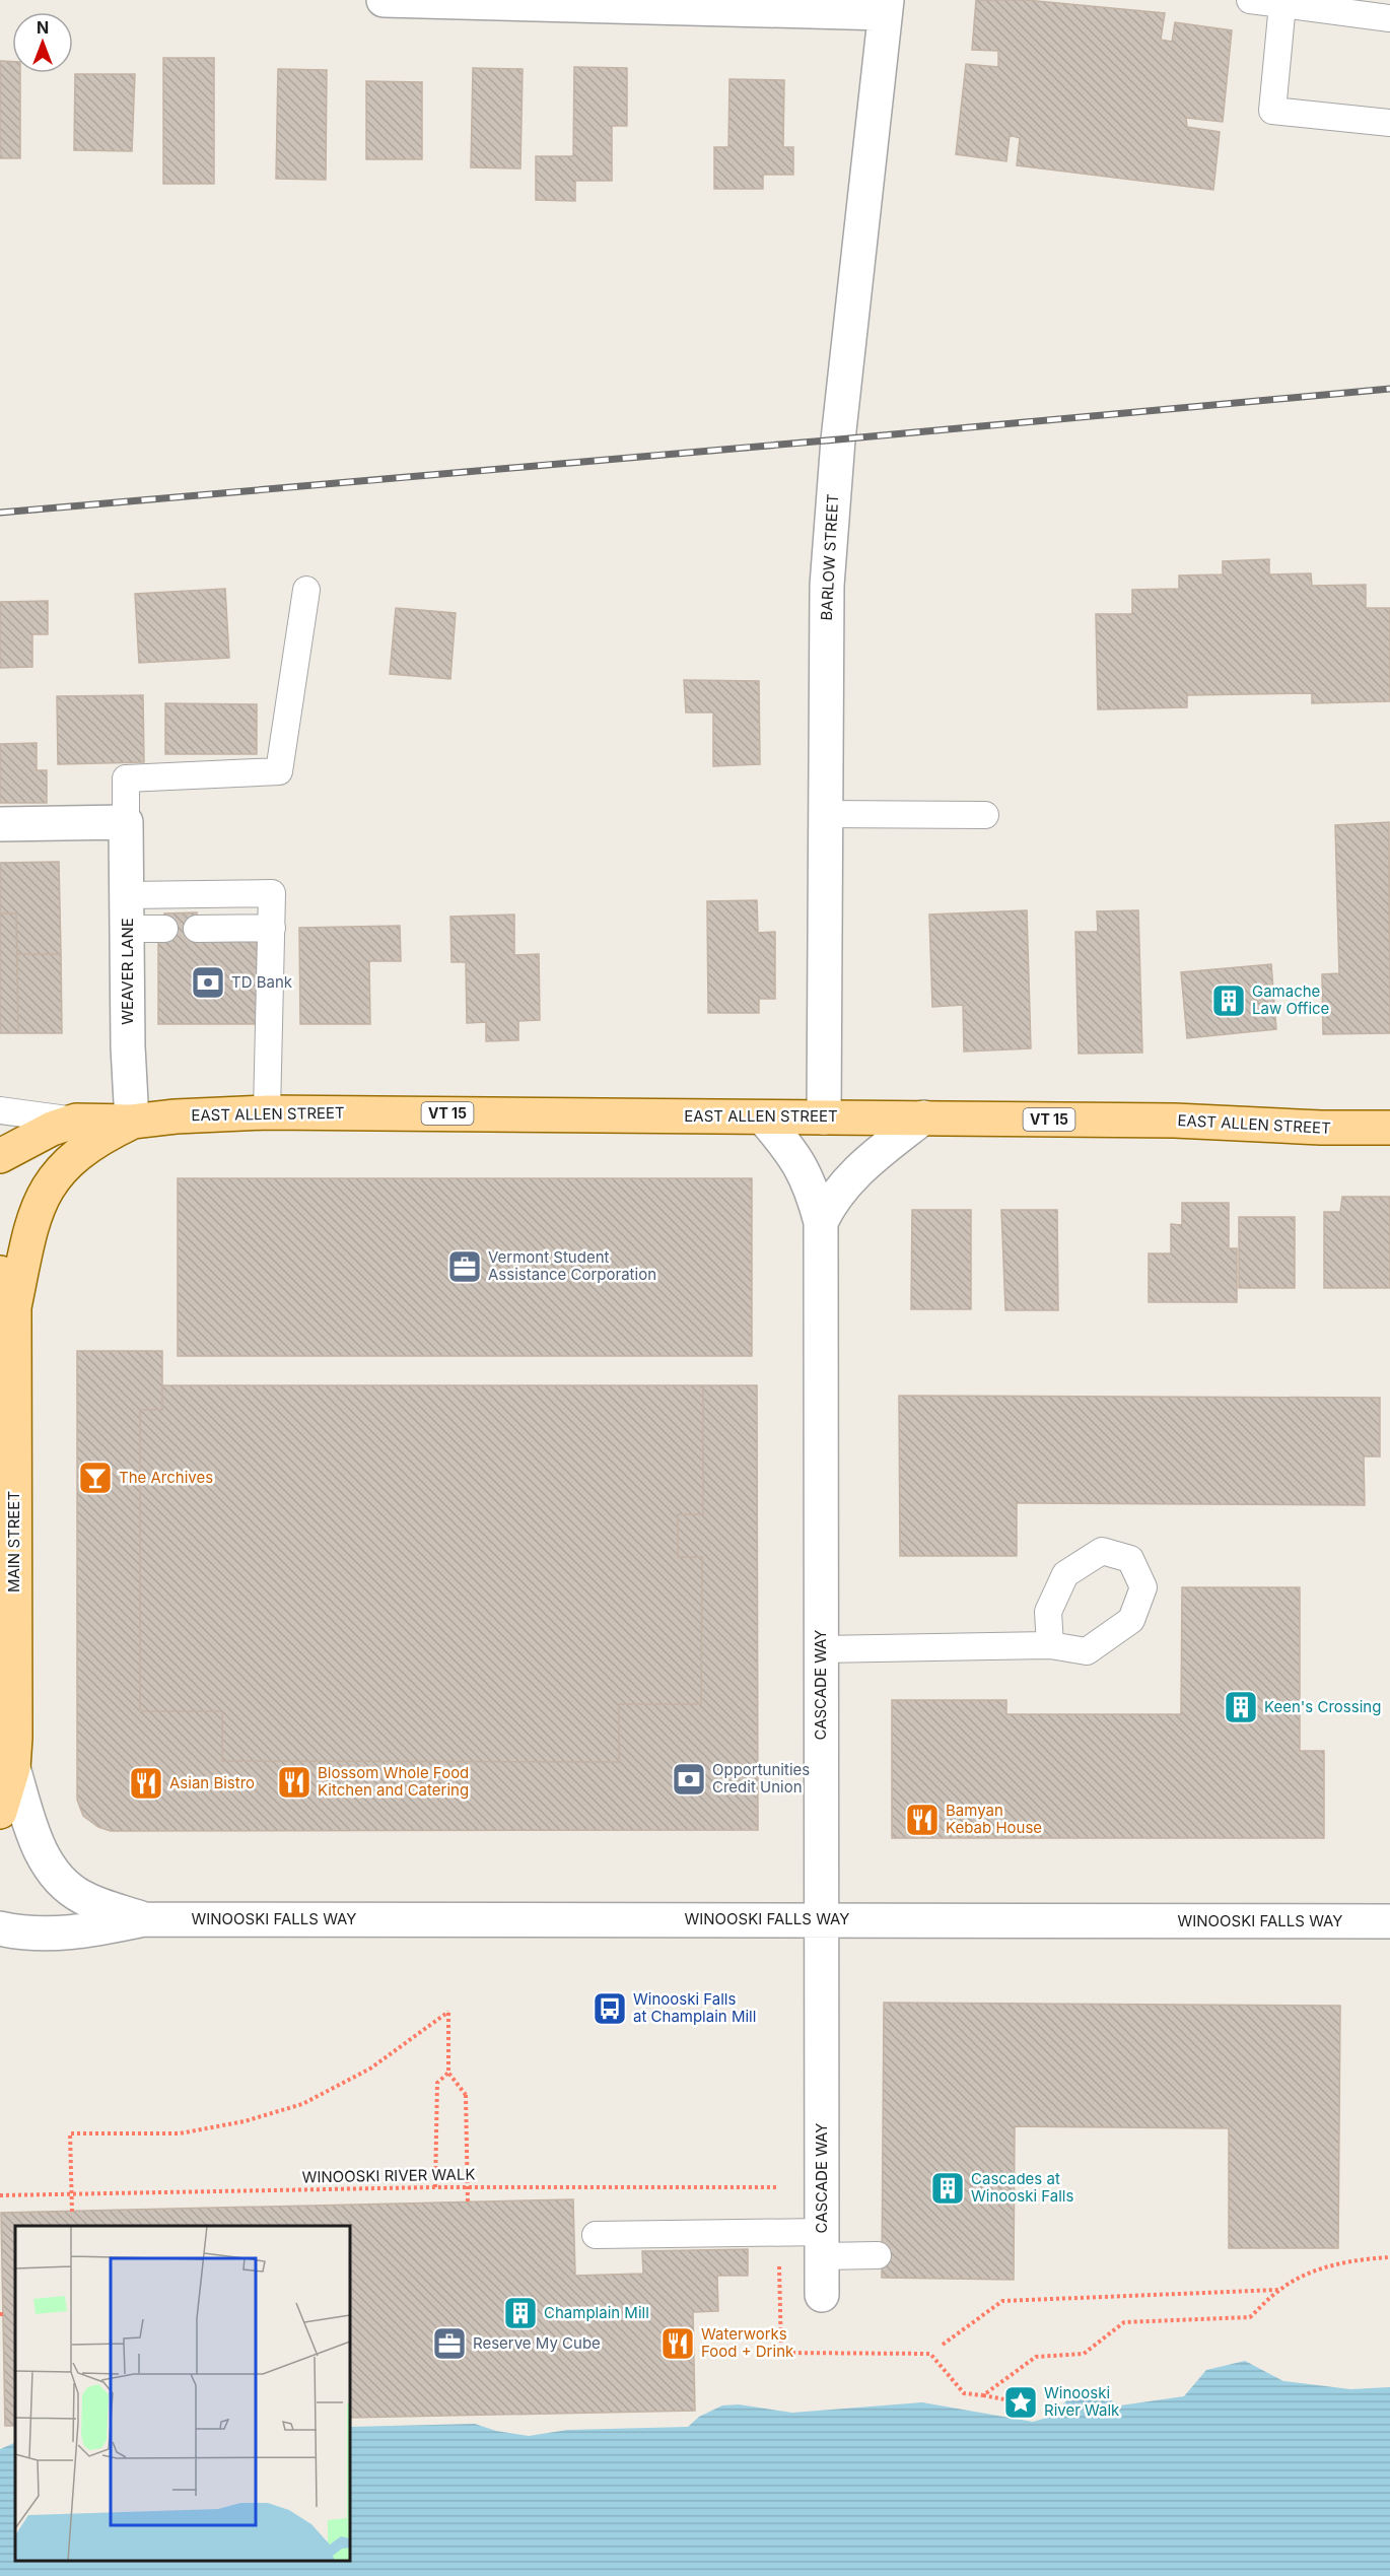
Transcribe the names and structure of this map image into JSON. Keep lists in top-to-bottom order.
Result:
{
  "streets": {
    "main road": ["VT 15", "EAST ALLEN STREET", "MAIN STREET"],
    "street": [
      "BARLOW STREET",
      "WEAVER LANE",
      "CASCADE WAY",
      "WINOOSKI FALLS WAY"
    ],
    "path": ["WINOOSKI RIVER WALK"]
  },
  "crossings": [
    ["BARLOW STREET", "EAST ALLEN STREET"],
    ["WEAVER LANE", "EAST ALLEN STREET"],
    ["EAST ALLEN STREET", "MAIN STREET"],
    ["EAST ALLEN STREET", "CASCADE WAY"],
    ["MAIN STREET", "WINOOSKI FALLS WAY"],
    ["CASCADE WAY", "WINOOSKI FALLS WAY"]
  ],
  "places": {
    "bank": ["TD Bank", "Opportunities Credit Union"],
    "building": [
      "Gamache Law Office",
      "Keen's Crossing",
      "Cascades at Winooski Falls",
      "Champlain Mill"
    ],
    "office": ["Vermont Student Assistance Corporation", "Reserve My Cube"],
    "bar": ["The Archives"],
    "restaurant": [
      "Blossom Whole Food Kitchen and Catering",
      "Asian Bistro",
      "Bamyan Kebab House",
      "Waterworks Food + Drink"
    ],
    "bus stop": ["Winooski Falls at Champlain Mill"],
    "place": ["Winooski River Walk"]
  },
  "north": "top"
}
